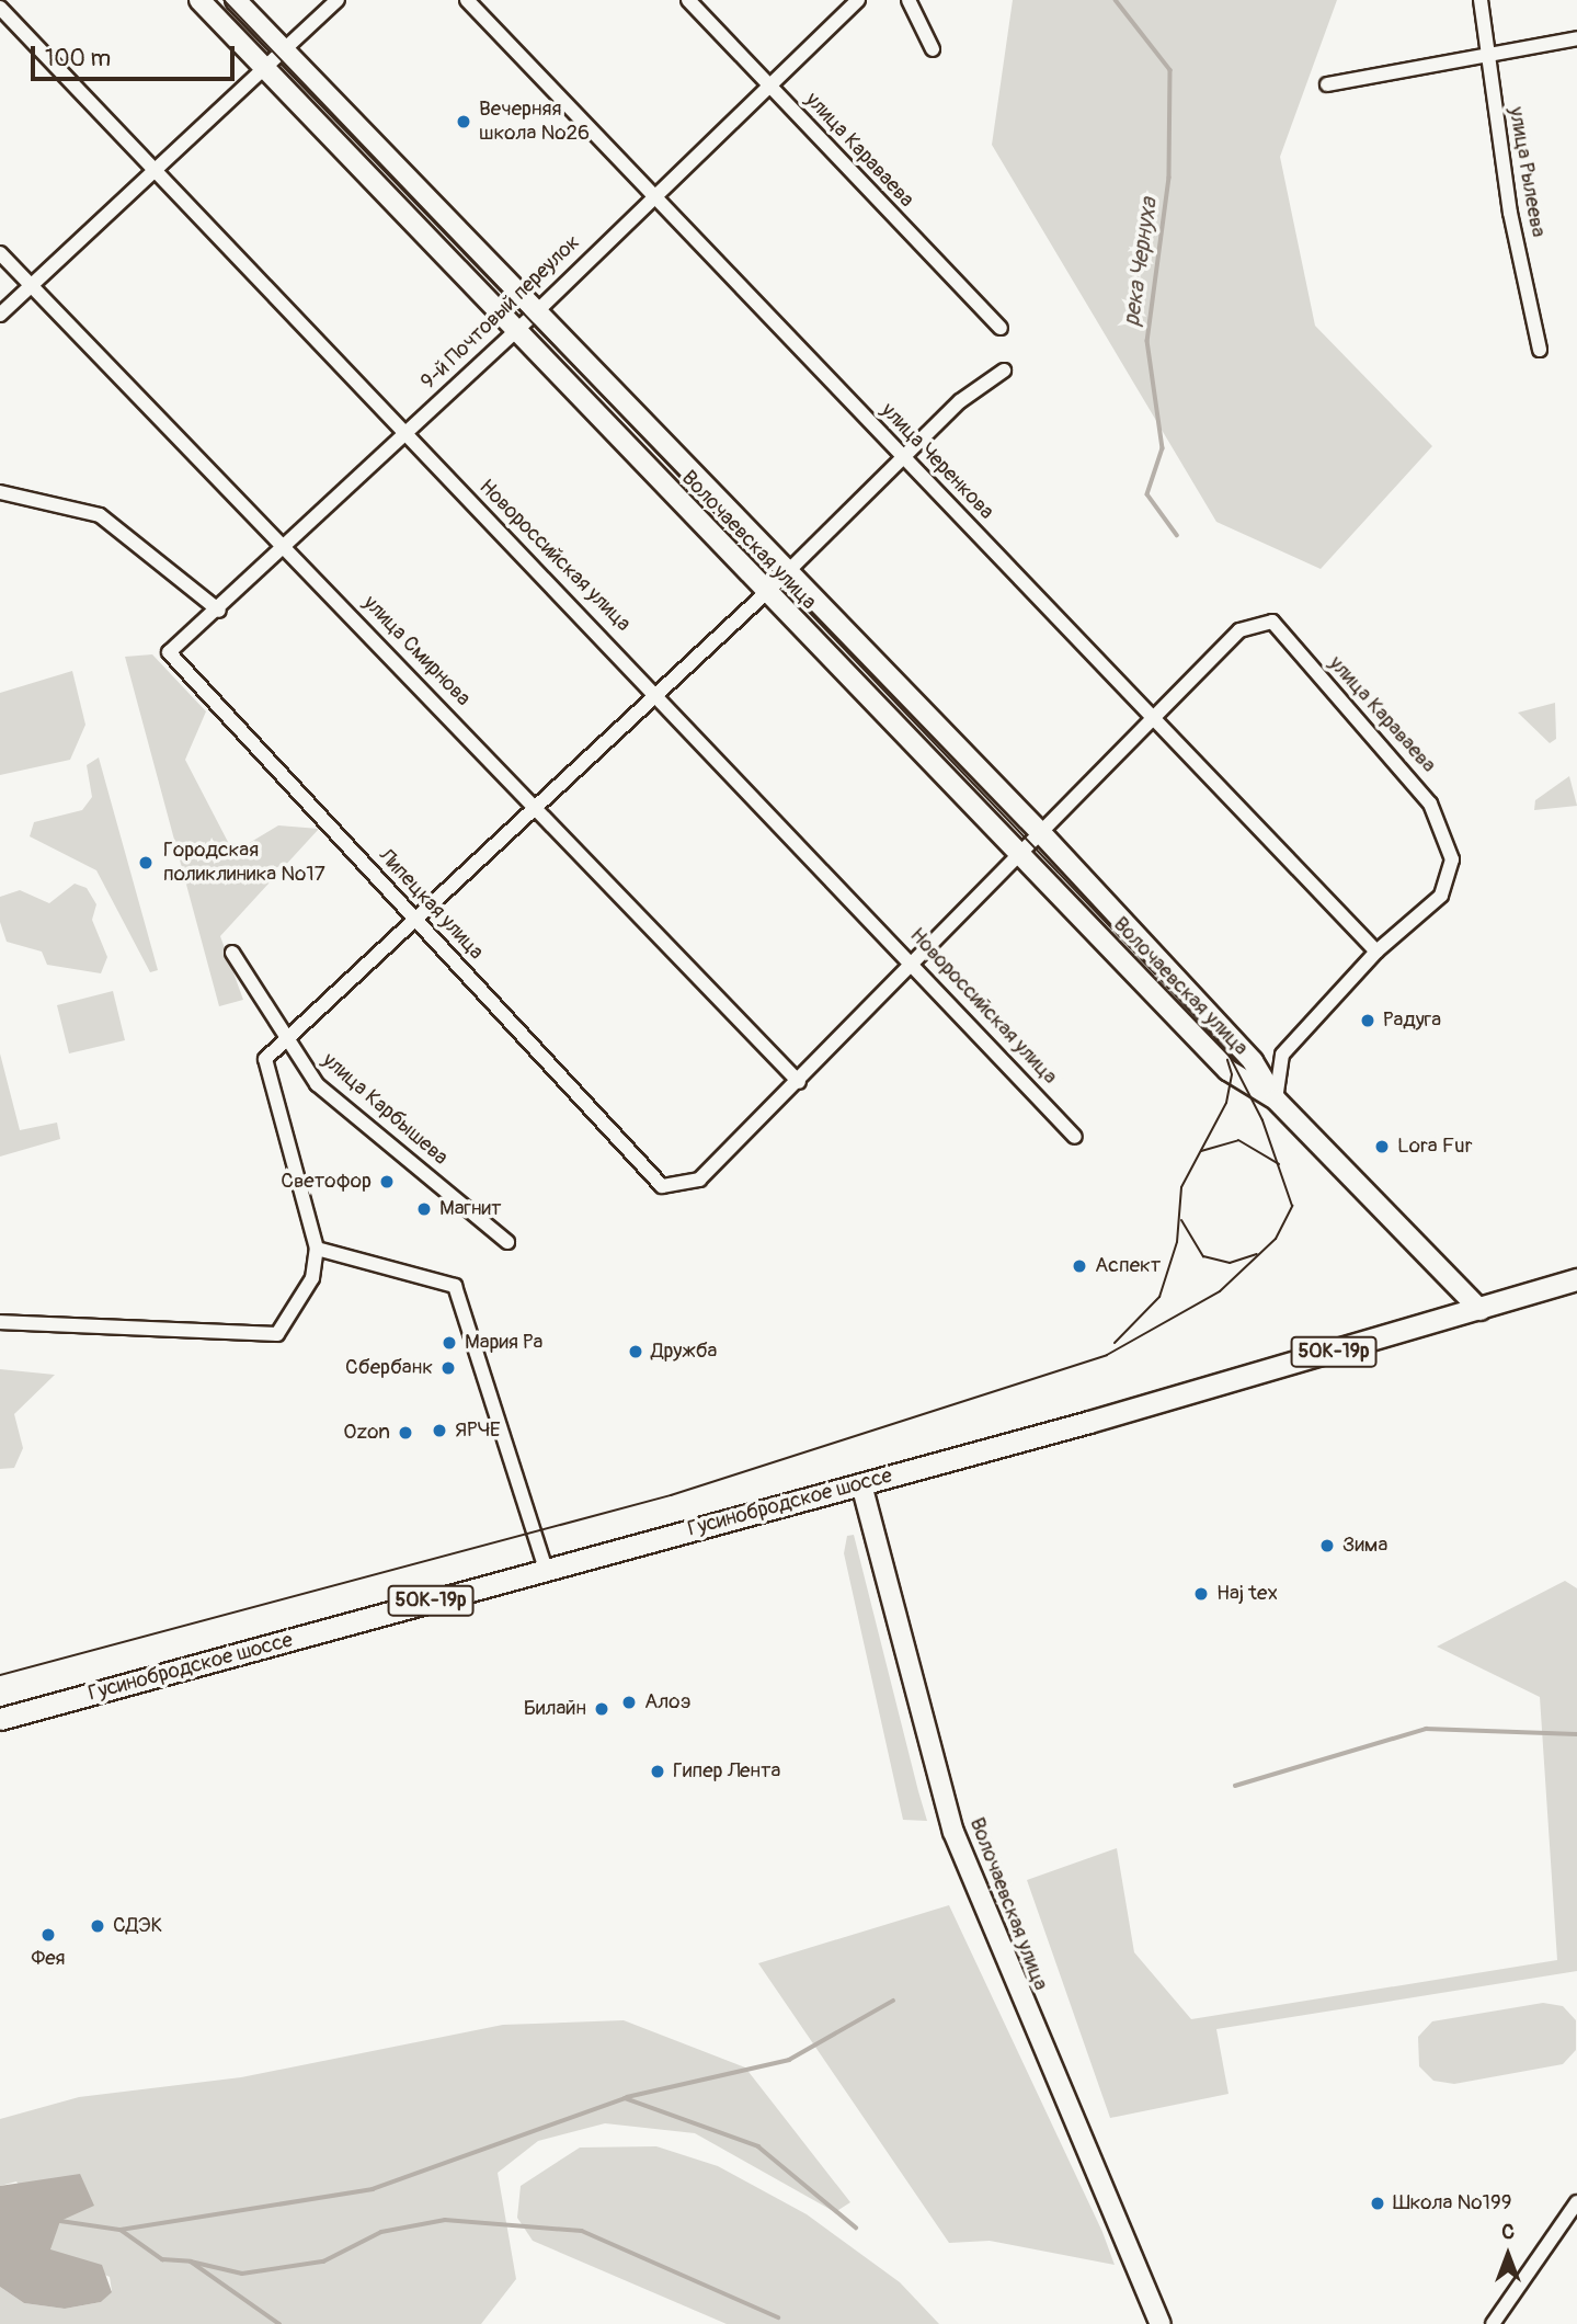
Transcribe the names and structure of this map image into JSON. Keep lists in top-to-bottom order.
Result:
{
  "streets": {
    "main road": ["Волочаевская улица", "50К-19р", "Гусинобродское шоссе"],
    "street": [
      "улица Караваева",
      "улица Рылеева",
      "9-й Почтовый переулок",
      "улица Черенкова",
      "Новороссийская улица",
      "улица Смирнова",
      "Липецкая улица",
      "улица Карбышева"
    ]
  },
  "crossings": [
    ["улица Караваева", "9-й Почтовый переулок"],
    ["улица Караваева", "улица Черенкова"],
    ["9-й Почтовый переулок", "улица Черенкова"],
    ["9-й Почтовый переулок", "Волочаевская улица"],
    ["9-й Почтовый переулок", "Новороссийская улица"],
    ["9-й Почтовый переулок", "улица Смирнова"],
    ["9-й Почтовый переулок", "Липецкая улица"],
    ["Волочаевская улица", "Гусинобродское шоссе"],
    ["улица Смирнова", "Липецкая улица"]
  ],
  "water": ["река Чернуха"],
  "places": [
    "Вечерняя школа №26",
    "Городская поликлиника №17",
    "Радуга",
    "Lora Fur",
    "Светофор",
    "Магнит",
    "Аспект",
    "Мария Ра",
    "Дружба",
    "Сбербанк",
    "ЯРЧЕ",
    "Ozon",
    "Зима",
    "Haj tex",
    "Алоэ",
    "Билайн",
    "Гипер Лента",
    "СДЭК",
    "Фея",
    "Школа №199"
  ],
  "scale_bar": "100 m",
  "north": "top"
}
